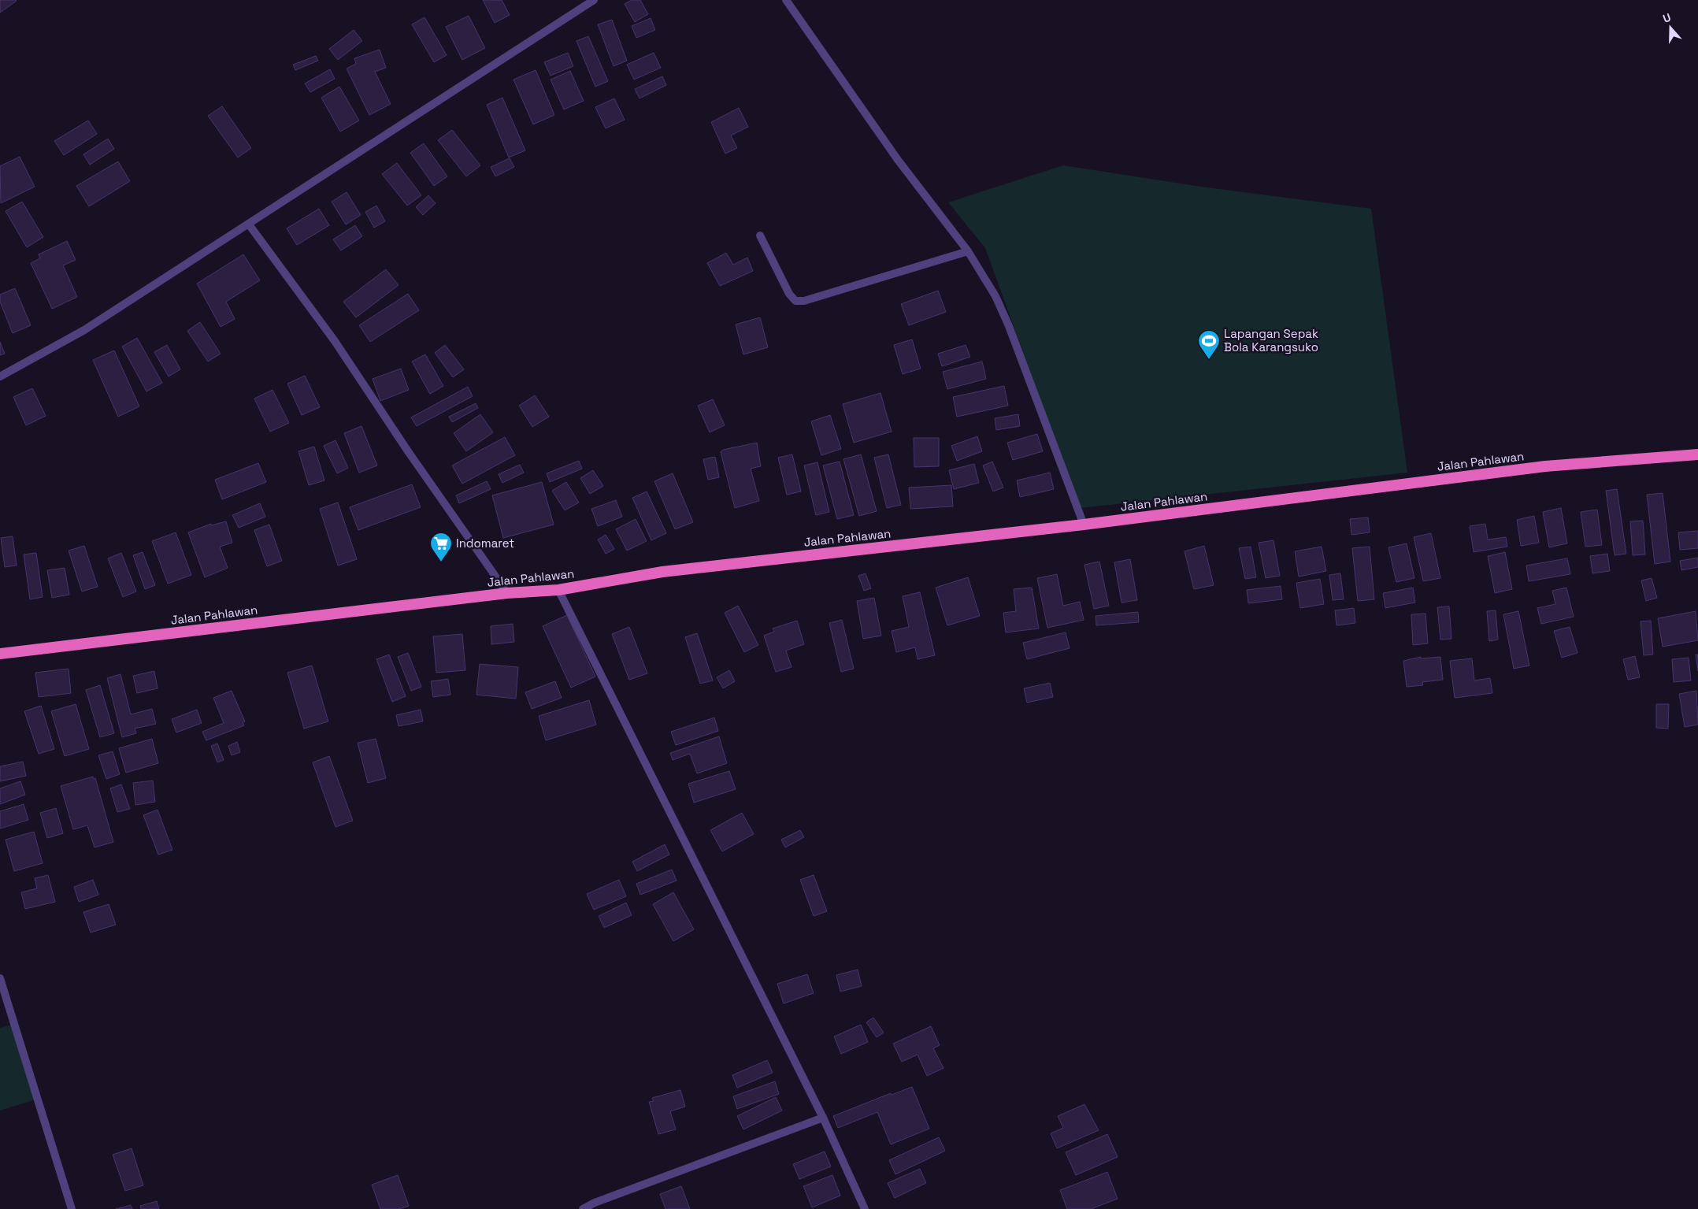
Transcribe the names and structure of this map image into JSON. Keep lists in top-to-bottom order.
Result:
{
  "streets": {
    "highway": ["Jalan Pahlawan"]
  },
  "places": {
    "sports": ["Lapangan Sepak Bola Karangsuko"],
    "supermarket": ["Indomaret"]
  },
  "north": "top"
}
